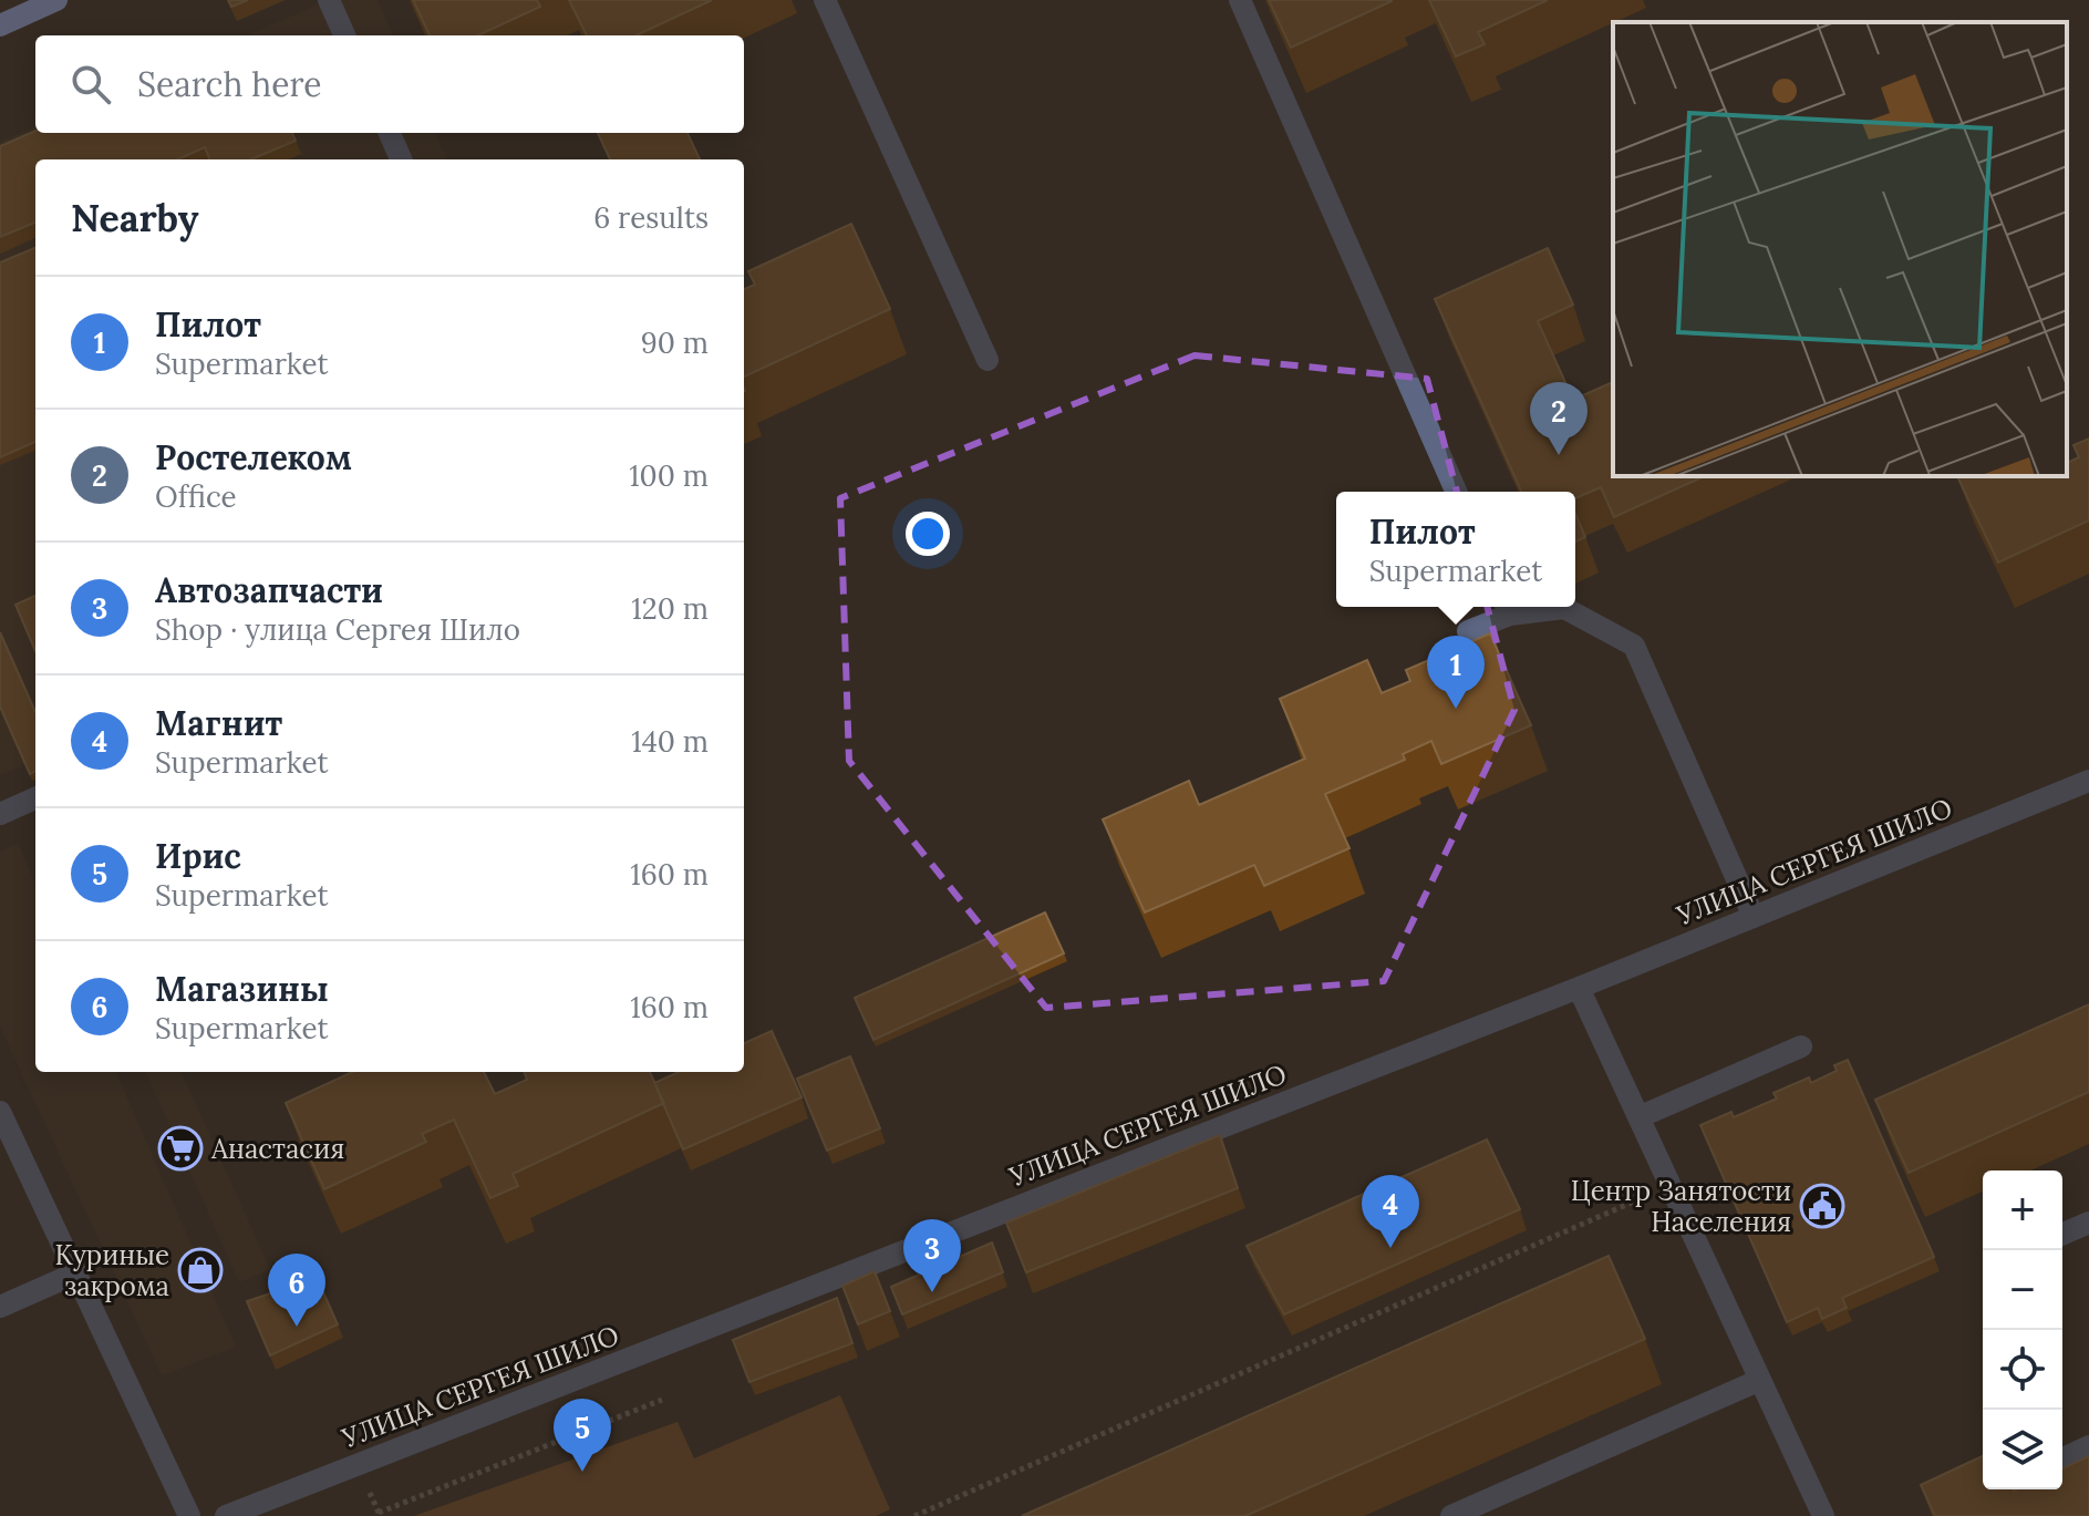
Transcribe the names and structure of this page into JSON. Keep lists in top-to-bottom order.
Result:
{
  "streets": {
    "street": ["УЛИЦА СЕРГЕЯ ШИЛО"]
  },
  "places": {
    "supermarket": ["Анастасия"],
    "public building": ["Центр Занятости Населения"],
    "shop": ["Куриные закрома"]
  },
  "page": {
    "search": "Search here",
    "heading": ["Nearby", "6 results"],
    "list": [
      {
        "mark": "1",
        "name": "Пилот",
        "note": "Supermarket",
        "value": "90 m"
      },
      {
        "mark": "2",
        "name": "Ростелеком",
        "note": "Office",
        "value": "100 m"
      },
      {
        "mark": "3",
        "name": "Автозапчасти",
        "note": "Shop · улица Сергея Шило",
        "value": "120 m"
      },
      {
        "mark": "4",
        "name": "Магнит",
        "note": "Supermarket",
        "value": "140 m"
      },
      {
        "mark": "5",
        "name": "Ирис",
        "note": "Supermarket",
        "value": "160 m"
      },
      {
        "mark": "6",
        "name": "Магазины",
        "note": "Supermarket",
        "value": "160 m"
      }
    ],
    "pins": [
      "2",
      "1",
      "4",
      "3",
      "6",
      "5"
    ],
    "popup": ["Пилот", "Supermarket"],
    "map_buttons": ["+", "−"]
  }
}
